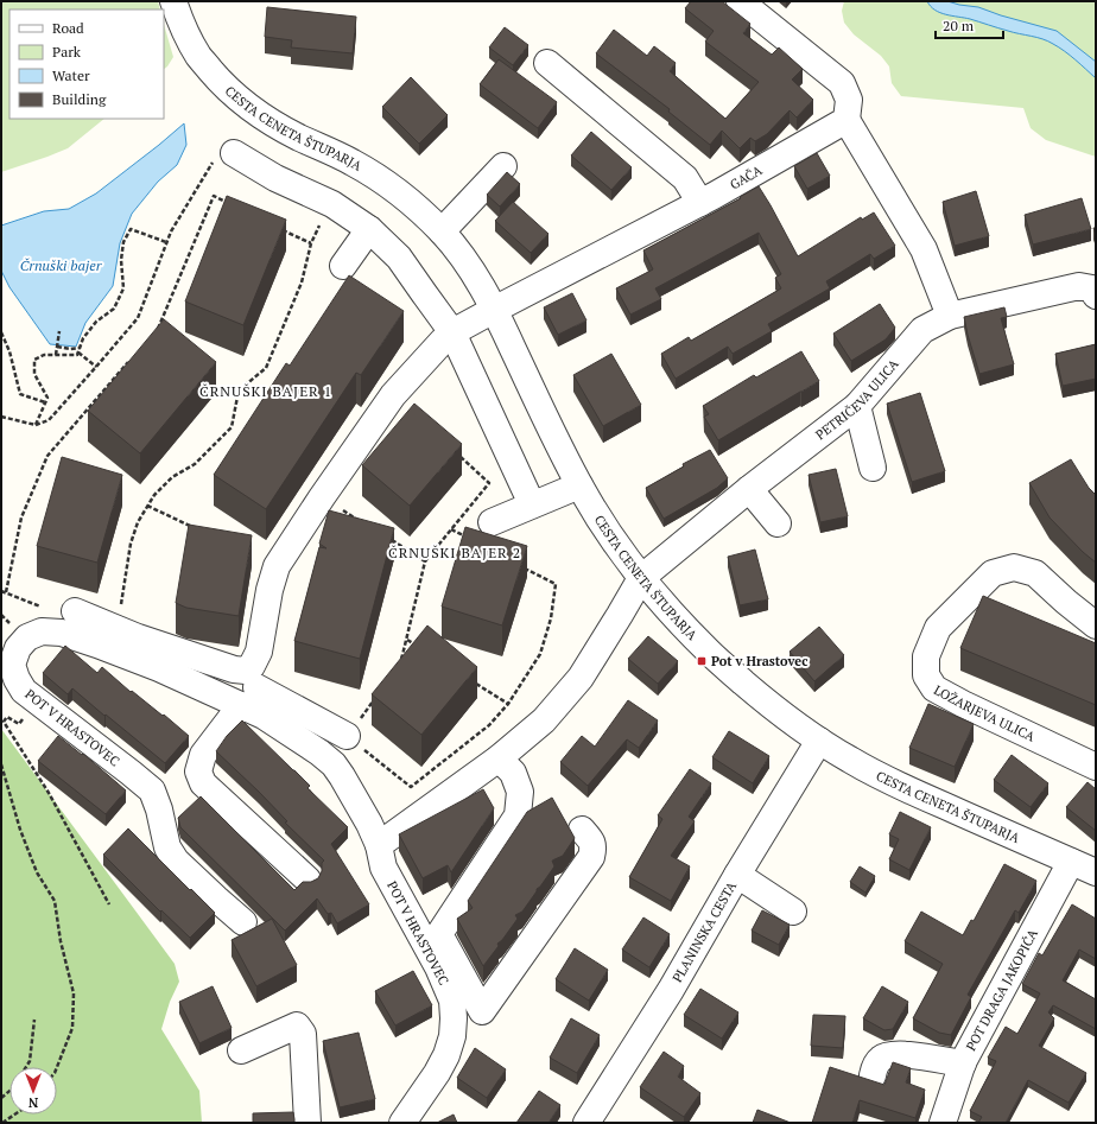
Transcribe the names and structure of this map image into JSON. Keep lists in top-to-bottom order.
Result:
{
  "streets": {
    "street": [
      "CESTA CENETA ŠTUPARJA",
      "GAČA",
      "PETRIČEVA ULICA",
      "LOŽARJEVA ULICA",
      "POT V HRASTOVEC",
      "PLANINSKA CESTA",
      "POT DRAGA JAKOPIČA"
    ]
  },
  "crossings": [
    ["CESTA CENETA ŠTUPARJA", "GAČA"],
    ["CESTA CENETA ŠTUPARJA", "PETRIČEVA ULICA"],
    ["CESTA CENETA ŠTUPARJA", "PLANINSKA CESTA"],
    ["CESTA CENETA ŠTUPARJA", "POT DRAGA JAKOPIČA"]
  ],
  "districts": ["ČRNUŠKI BAJER 1", "ČRNUŠKI BAJER 2"],
  "water": ["Črnuški bajer"],
  "places": {
    "transit": ["Pot v Hrastovec"]
  },
  "legend": [
    "Road",
    "Park",
    "Water",
    "Building"
  ],
  "scale_bar": "20 m",
  "north": "bottom"
}
